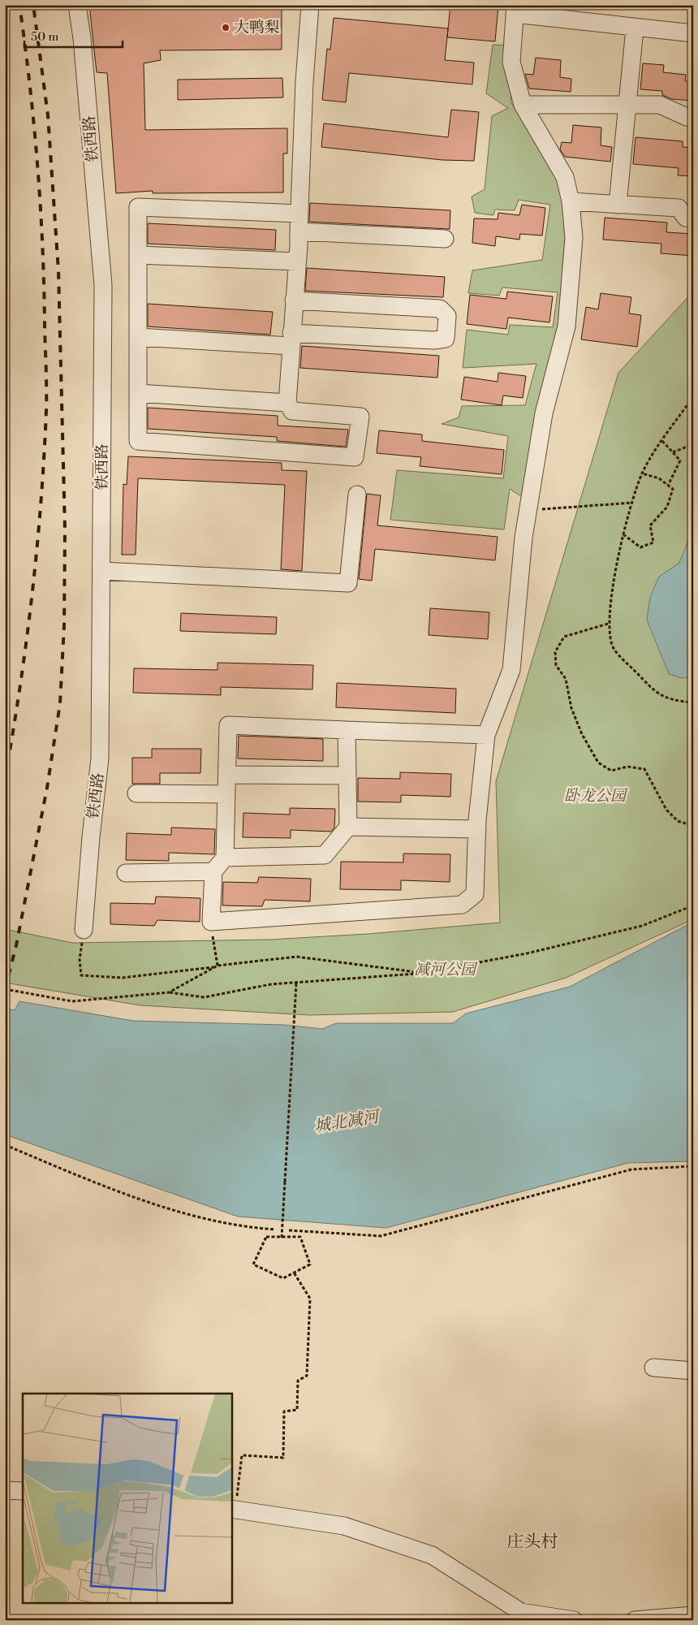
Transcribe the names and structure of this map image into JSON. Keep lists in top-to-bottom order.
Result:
{
  "streets": {
    "street": ["铁西路"]
  },
  "districts": ["庄头村"],
  "water": ["城北减河"],
  "parks": ["卧龙公园", "减河公园"],
  "places": ["大鸭梨"],
  "scale_bar": "50 m"
}
